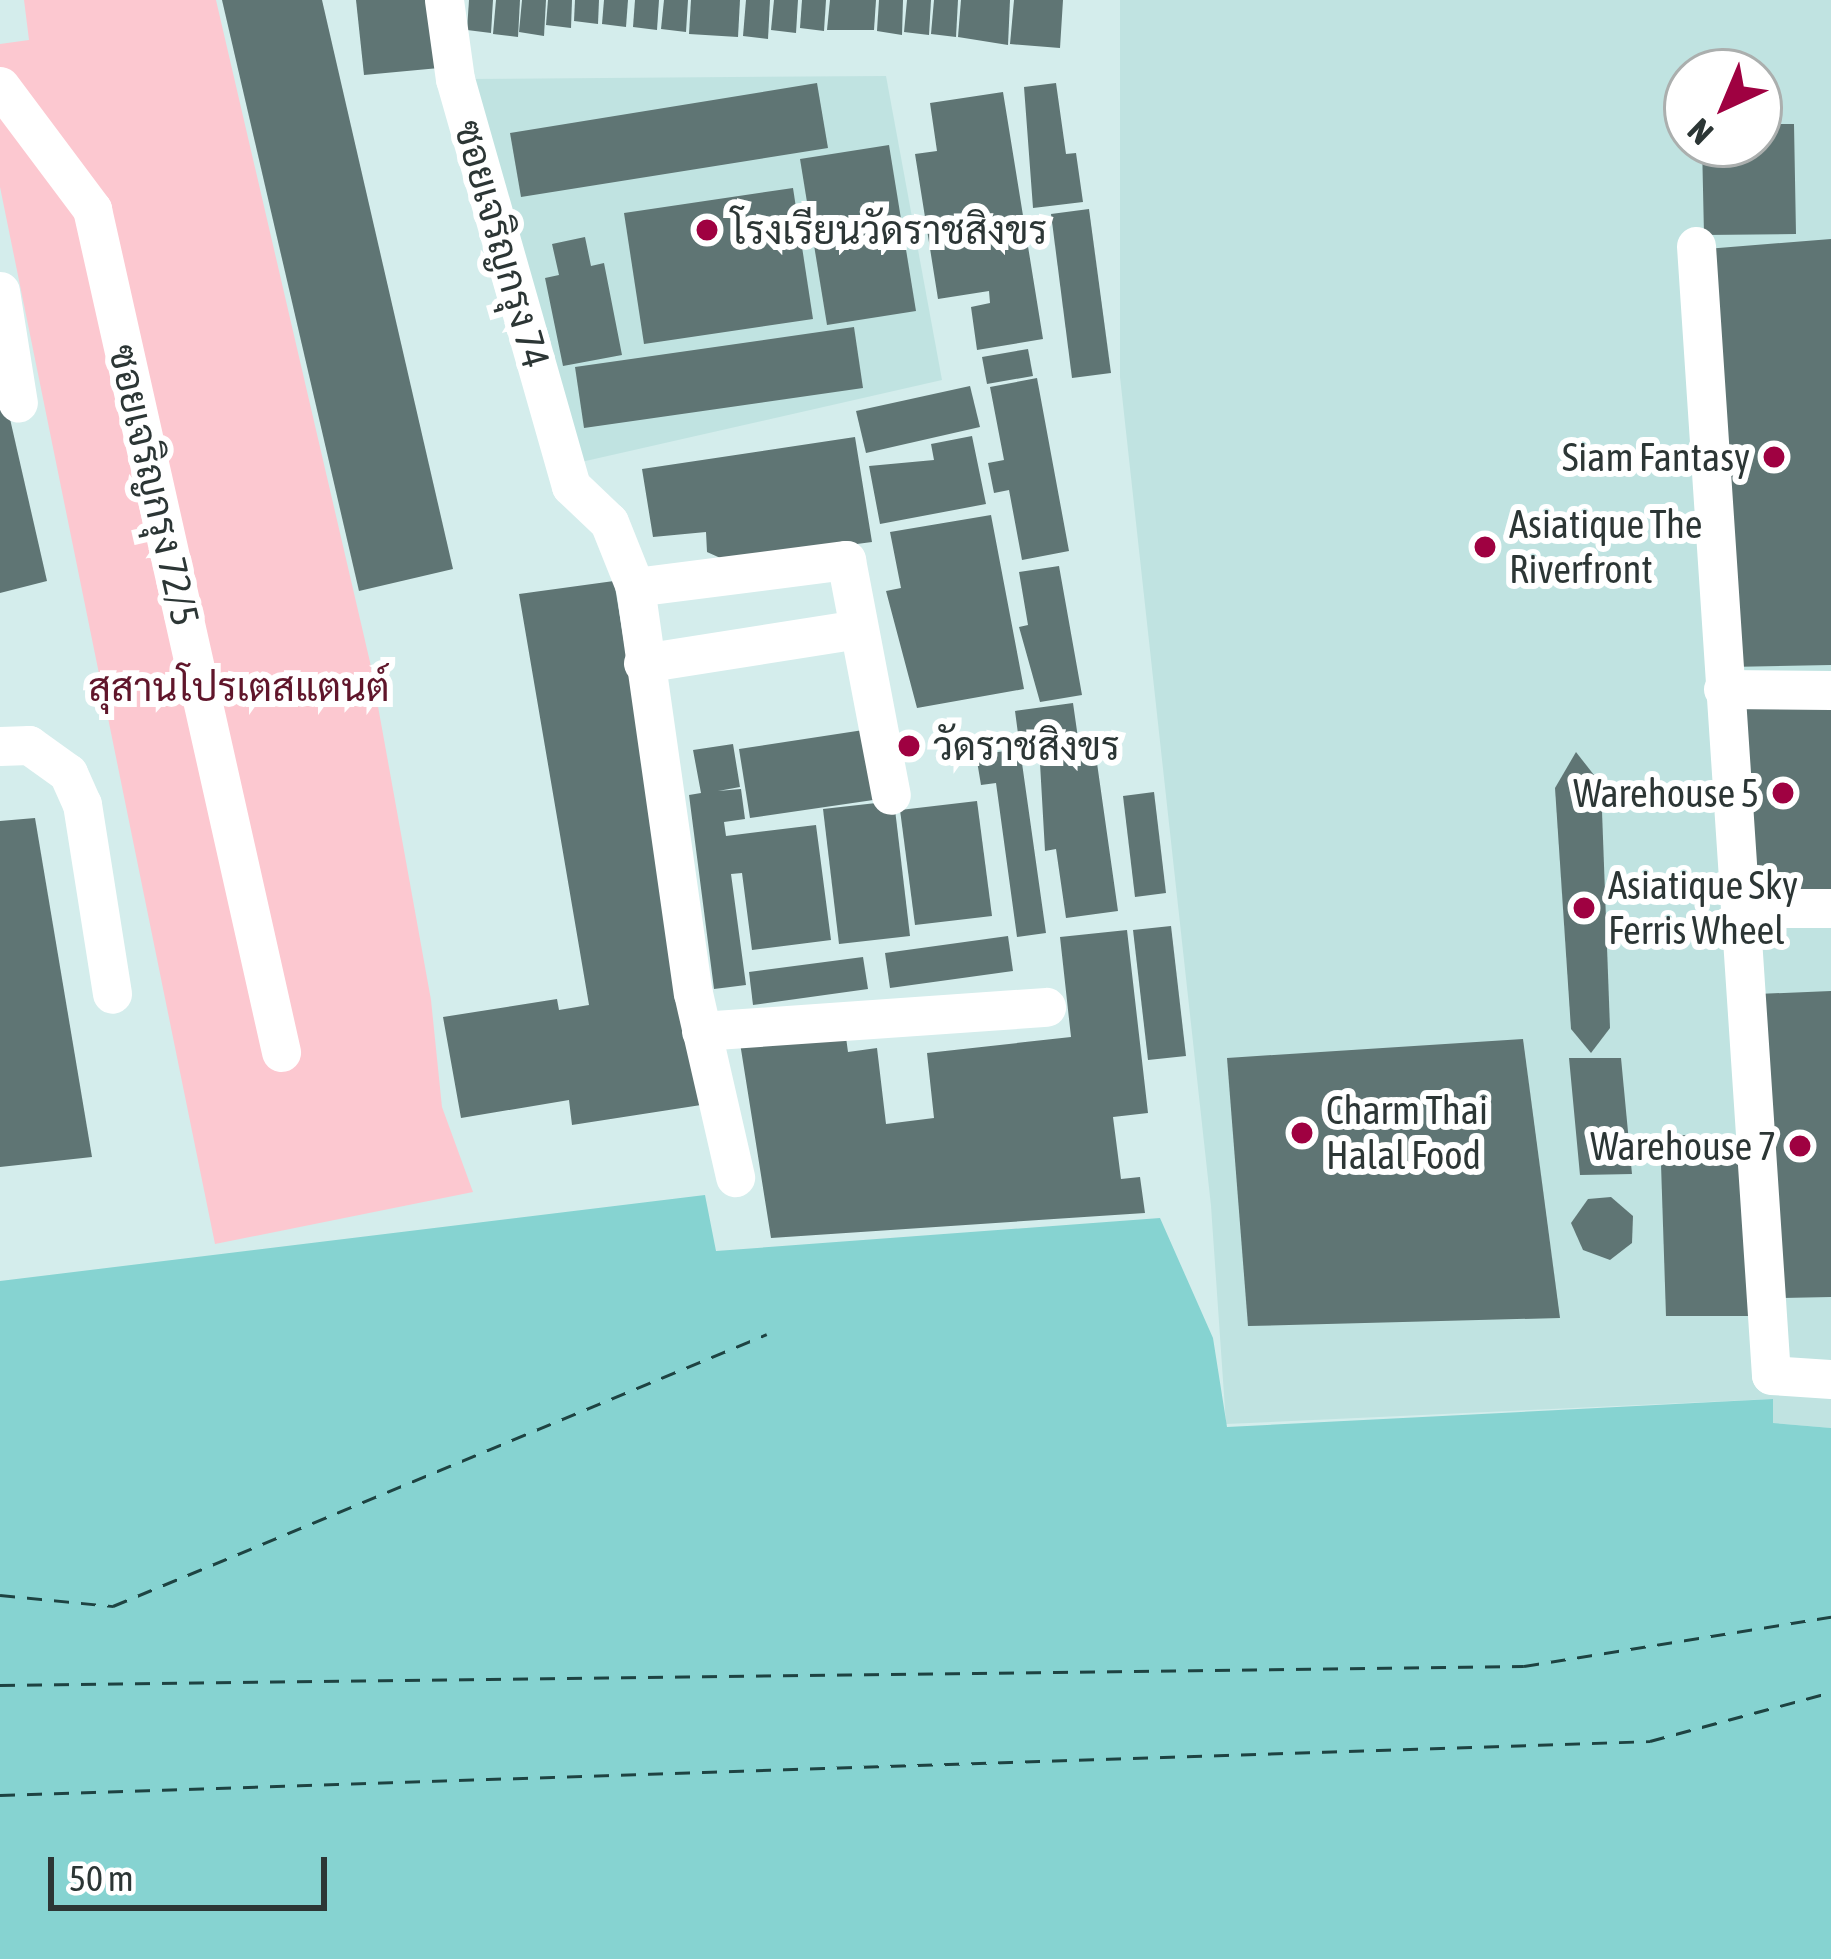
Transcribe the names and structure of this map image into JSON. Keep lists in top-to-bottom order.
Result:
{
  "streets": {
    "street": ["ซอยเจริญกรุง 74", "ซอยเจริญกรุง 72/5"]
  },
  "parks": ["สุสานโปรเตสแตนต์"],
  "places": [
    "โรงเรียนวัดราชสิงขร",
    "Siam Fantasy",
    "Asiatique The Riverfront",
    "วัดราชสิงขร",
    "Warehouse 5",
    "Asiatique Sky Ferris Wheel",
    "Charm Thai Halal Food",
    "Warehouse 7"
  ],
  "scale_bar": "50 m",
  "north": "bottom left"
}
